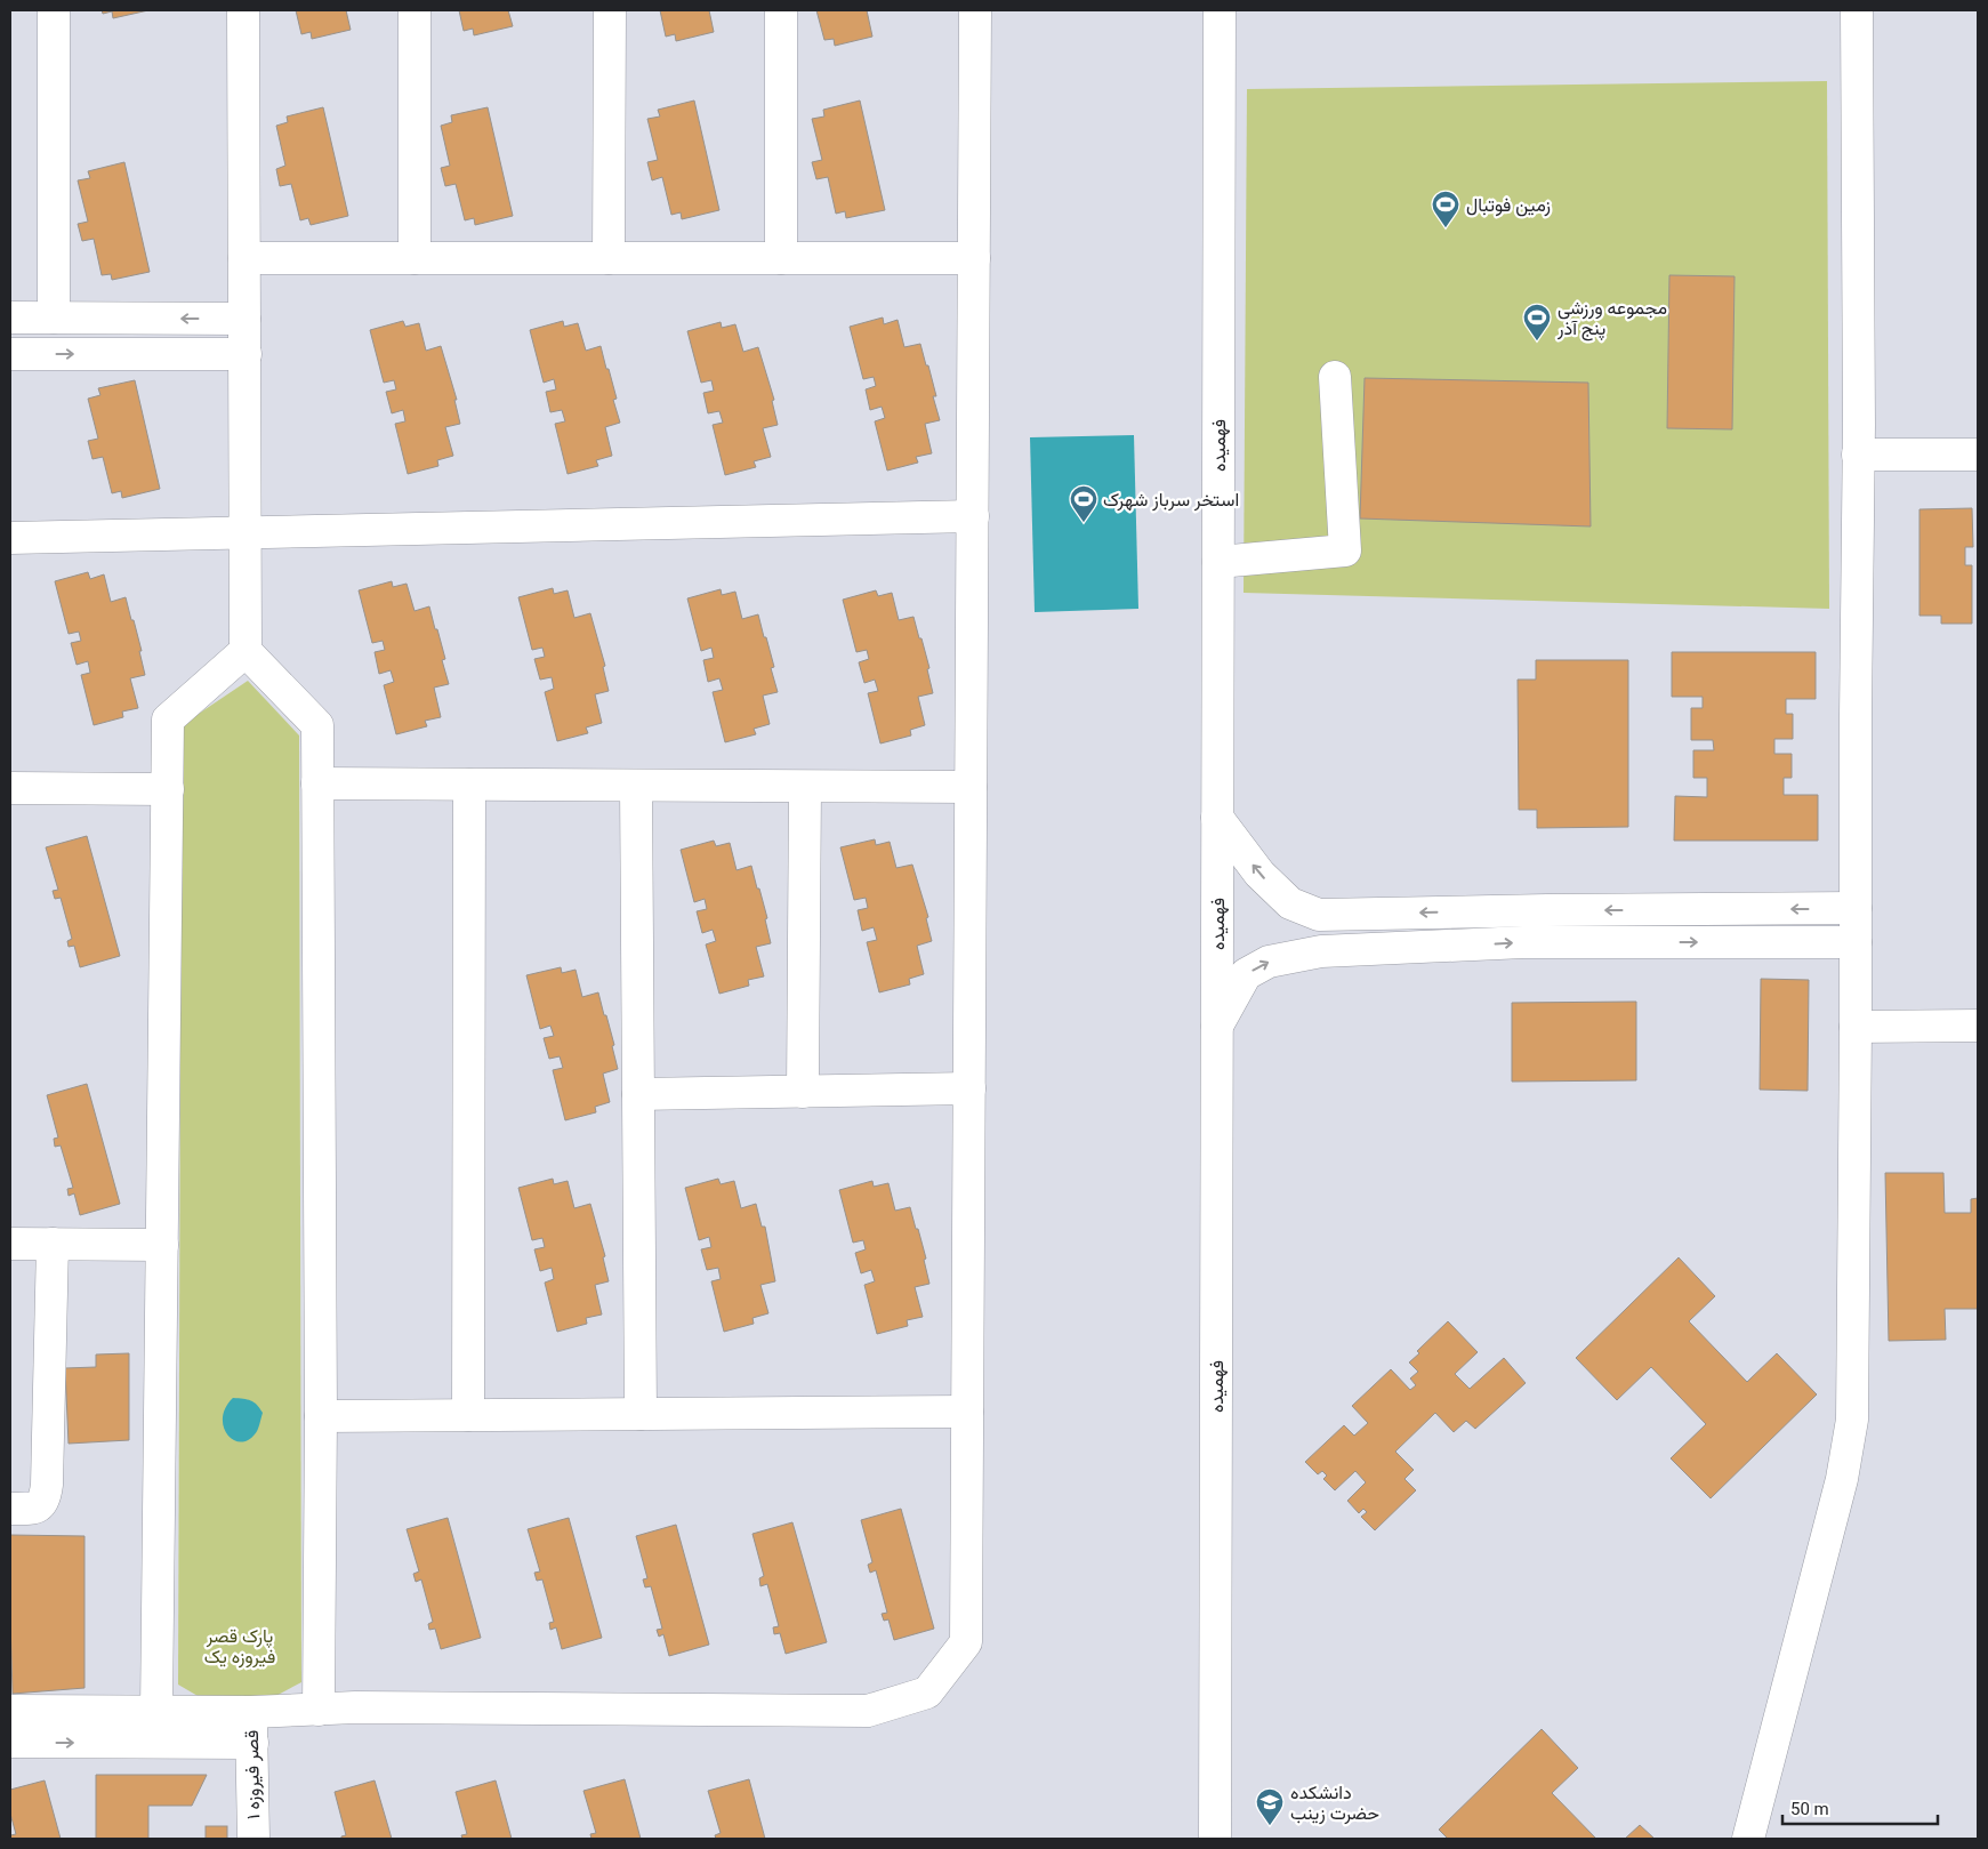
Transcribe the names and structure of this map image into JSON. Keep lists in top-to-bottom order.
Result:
{
  "streets": {
    "street": ["فهمیده", "قصر فیروزه ۱"]
  },
  "parks": ["پارک قصر فیروزه یک"],
  "places": {
    "sports": ["زمین فوتبال", "مجموعه ورزشی پنج آذر", "استخر سرباز شهرک"],
    "school or university": ["دانشکده حضرت زینب"]
  },
  "scale_bar": "50 m"
}
